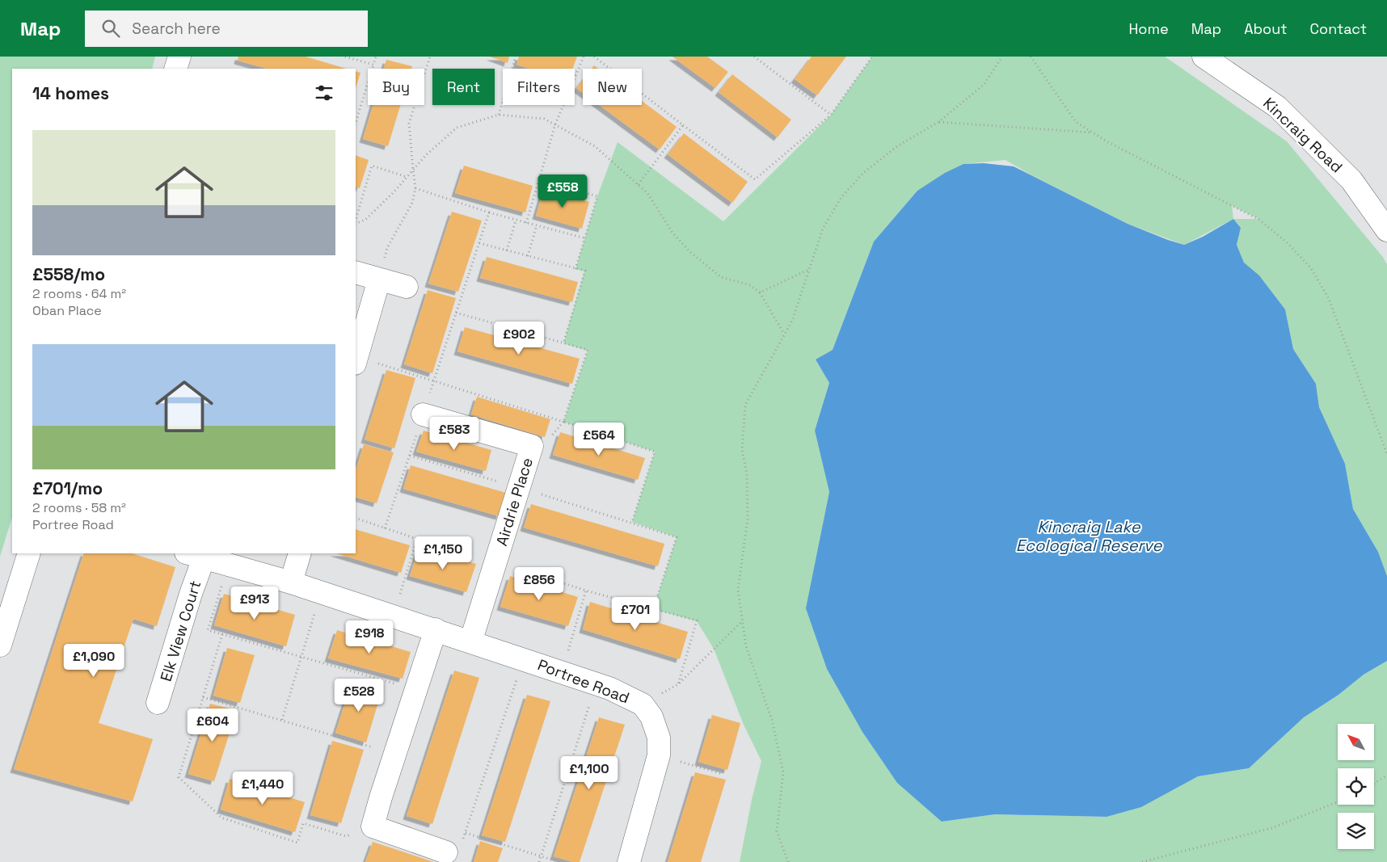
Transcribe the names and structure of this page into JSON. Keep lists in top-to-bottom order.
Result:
{
  "streets": {
    "street": [
      "Kincraig Road",
      "Airdrie Place",
      "Elk View Court",
      "Portree Road"
    ]
  },
  "crossings": [
    ["Airdrie Place", "Portree Road"],
    ["Elk View Court", "Portree Road"]
  ],
  "water": ["Kincraig Lake Ecological Reserve"],
  "north": "top left",
  "page": {
    "header": "Map",
    "search": "Search here",
    "nav": [
      "Home",
      "Map",
      "About",
      "Contact"
    ],
    "chip": [
      "Buy",
      "Rent",
      "Filters",
      "New"
    ],
    "heading": "14 homes",
    "list": [
      {
        "name": "£558/mo",
        "note": "2 rooms · 64 m² · Oban Place"
      },
      {
        "name": "£701/mo",
        "note": "2 rooms · 58 m² · Portree Road"
      }
    ],
    "price": [
      "£558",
      "£902",
      "£583",
      "£564",
      "£1,150",
      "£856",
      "£913",
      "£701",
      "£918",
      "£1,090",
      "£528",
      "£604",
      "£1,100",
      "£1,440"
    ]
  }
}
